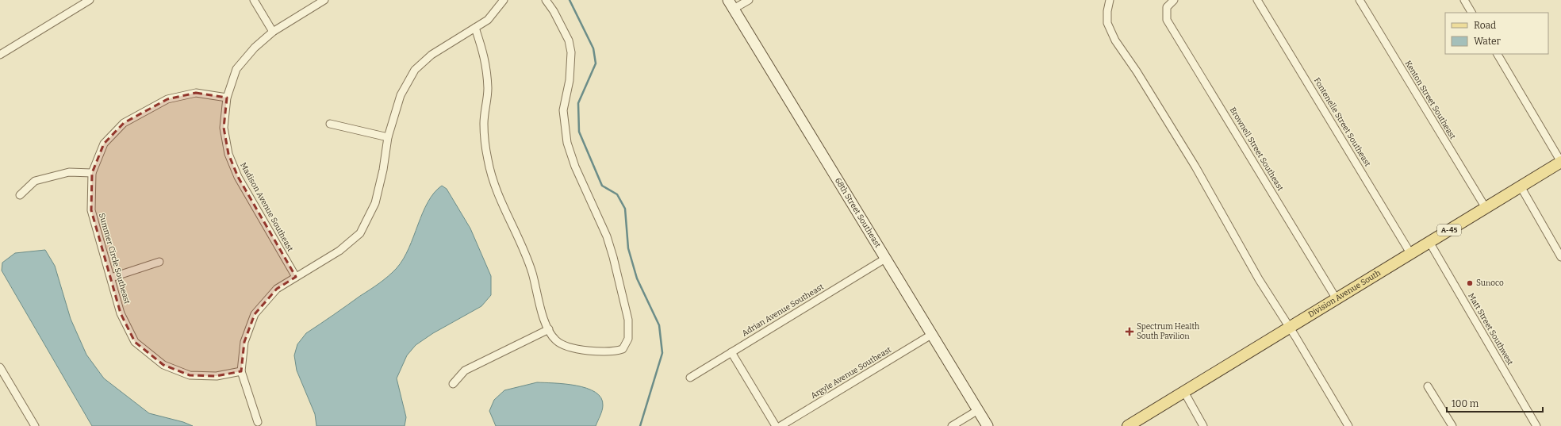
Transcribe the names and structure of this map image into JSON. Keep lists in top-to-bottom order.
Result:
{
  "streets": {
    "main road": ["68th Street Southeast", "A-45", "Division Avenue South"],
    "street": [
      "Kenton Street Southeast",
      "Fontenelle Street Southeast",
      "Brownell Street Southeast",
      "Madison Avenue Southeast",
      "Summer Circle Southeast",
      "Adrian Avenue Southeast",
      "Matt Street Southwest",
      "Argyle Avenue Southeast"
    ]
  },
  "crossings": [
    ["Kenton Street Southeast", "Division Avenue South"],
    ["Fontenelle Street Southeast", "Division Avenue South"],
    ["Brownell Street Southeast", "Division Avenue South"],
    ["Madison Avenue Southeast", "Summer Circle Southeast"],
    ["68th Street Southeast", "Adrian Avenue Southeast"],
    ["68th Street Southeast", "Argyle Avenue Southeast"],
    ["Division Avenue South", "Matt Street Southwest"]
  ],
  "places": {
    "other": ["Sunoco"],
    "health": ["Spectrum Health South Pavilion"]
  },
  "legend": ["Road", "Water"],
  "scale_bar": "100 m"
}
